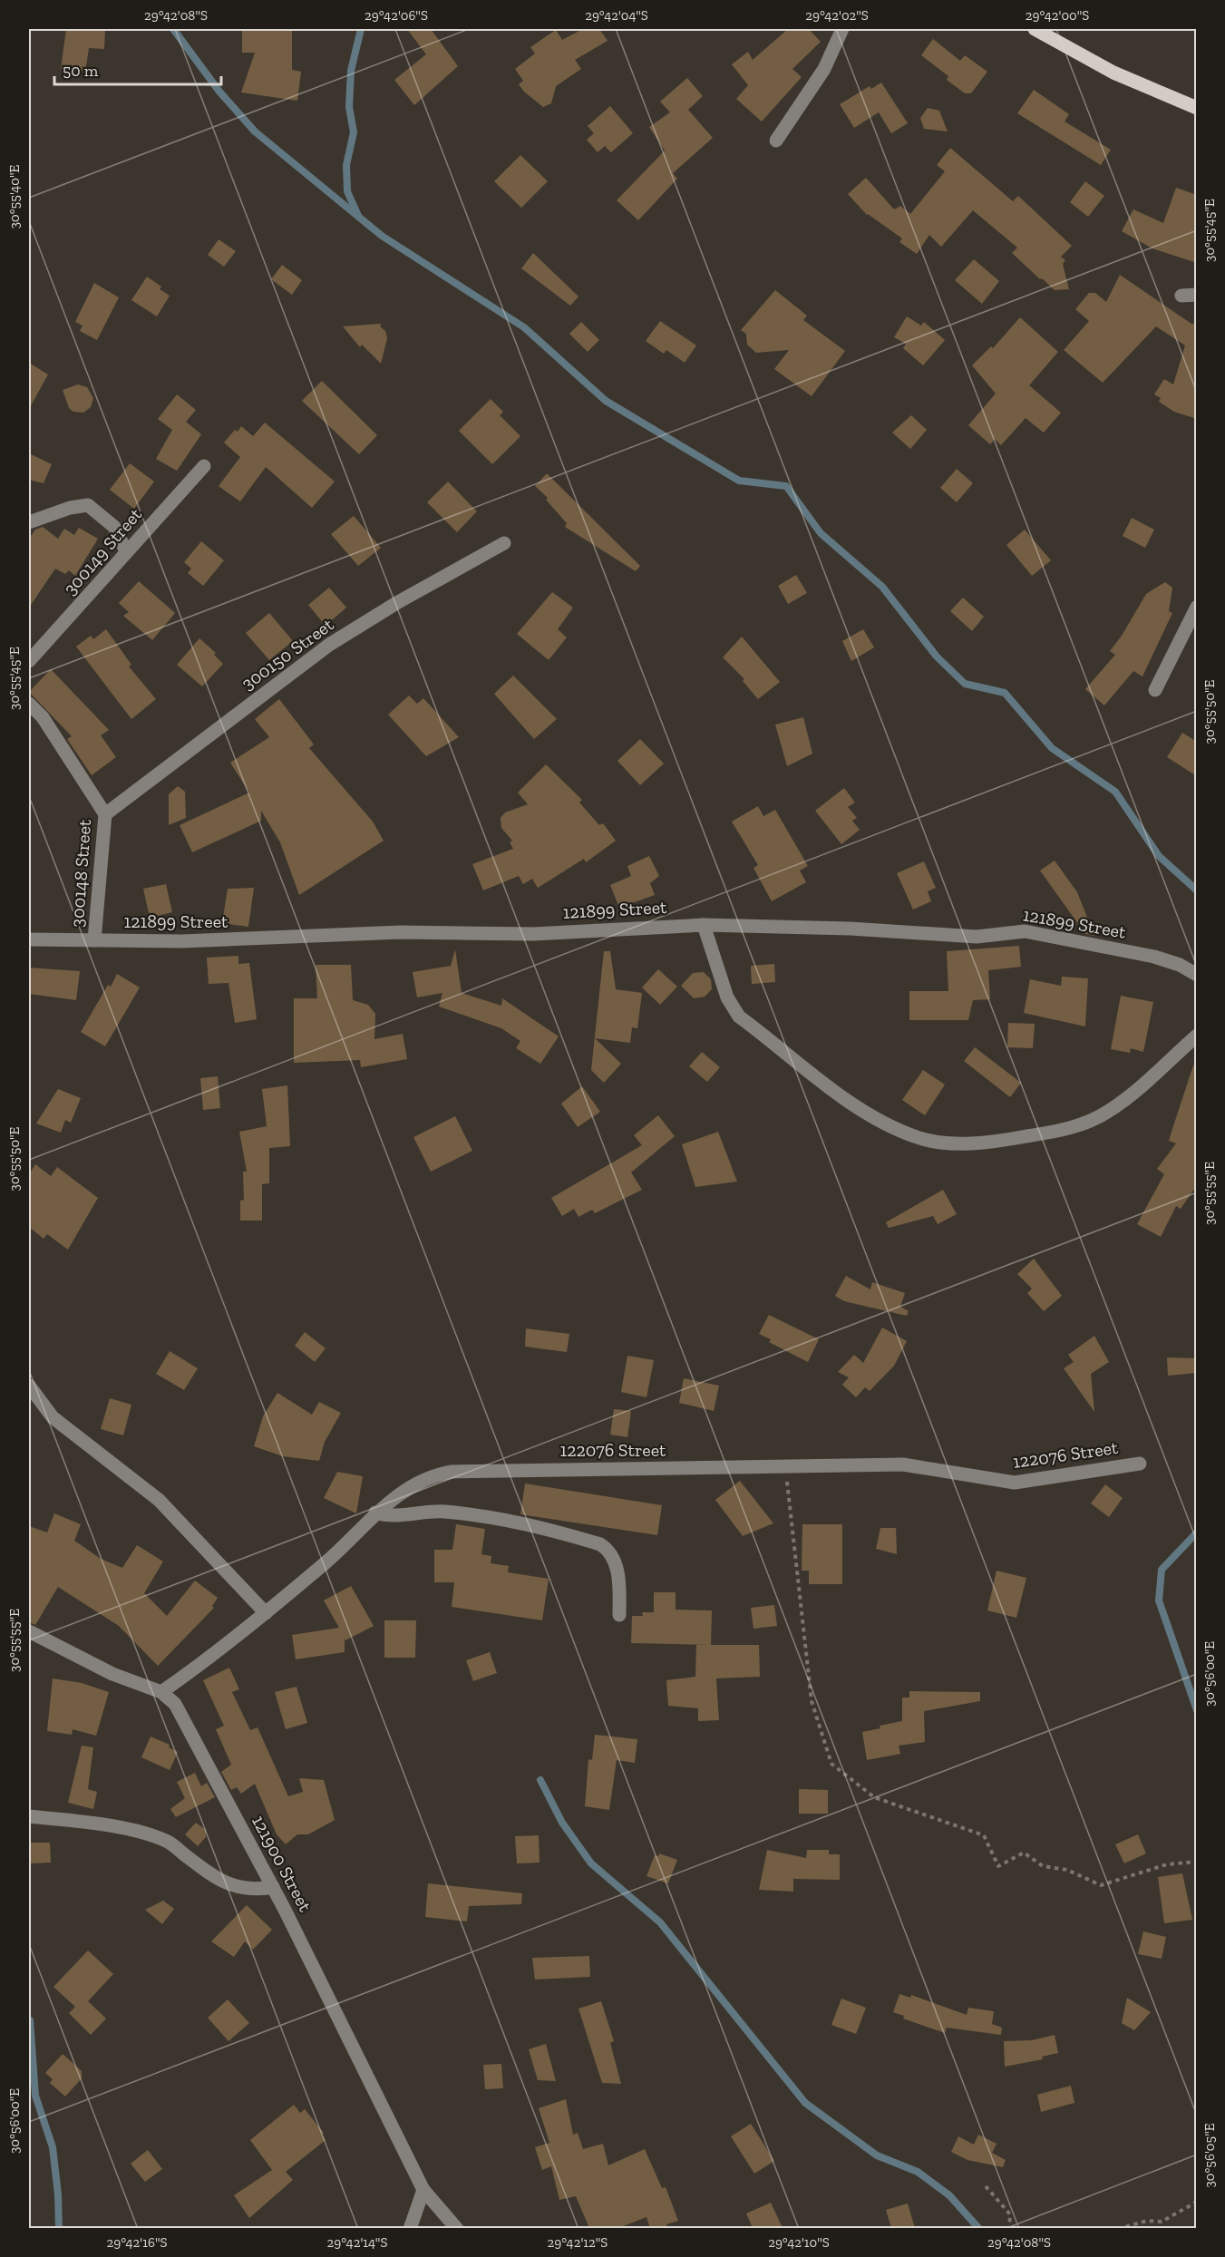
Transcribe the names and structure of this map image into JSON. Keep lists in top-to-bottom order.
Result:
{
  "streets": {
    "street": [
      "300149 Street",
      "300150 Street",
      "300148 Street",
      "121899 Street",
      "122076 Street",
      "121900 Street"
    ]
  },
  "crossings": [
    ["300150 Street", "300148 Street"],
    ["300148 Street", "121899 Street"],
    ["122076 Street", "121900 Street"]
  ],
  "scale_bar": "50 m",
  "coordinates": [
    "29°42'08\"S",
    "29°42'06\"S",
    "29°42'04\"S",
    "29°42'02\"S",
    "29°42'00\"S",
    "30°55'40\"E",
    "30°55'45\"E",
    "30°55'50\"E",
    "30°55'55\"E",
    "30°56'00\"E",
    "30°56'05\"E",
    "29°42'16\"S",
    "29°42'14\"S",
    "29°42'12\"S",
    "29°42'10\"S"
  ]
}
